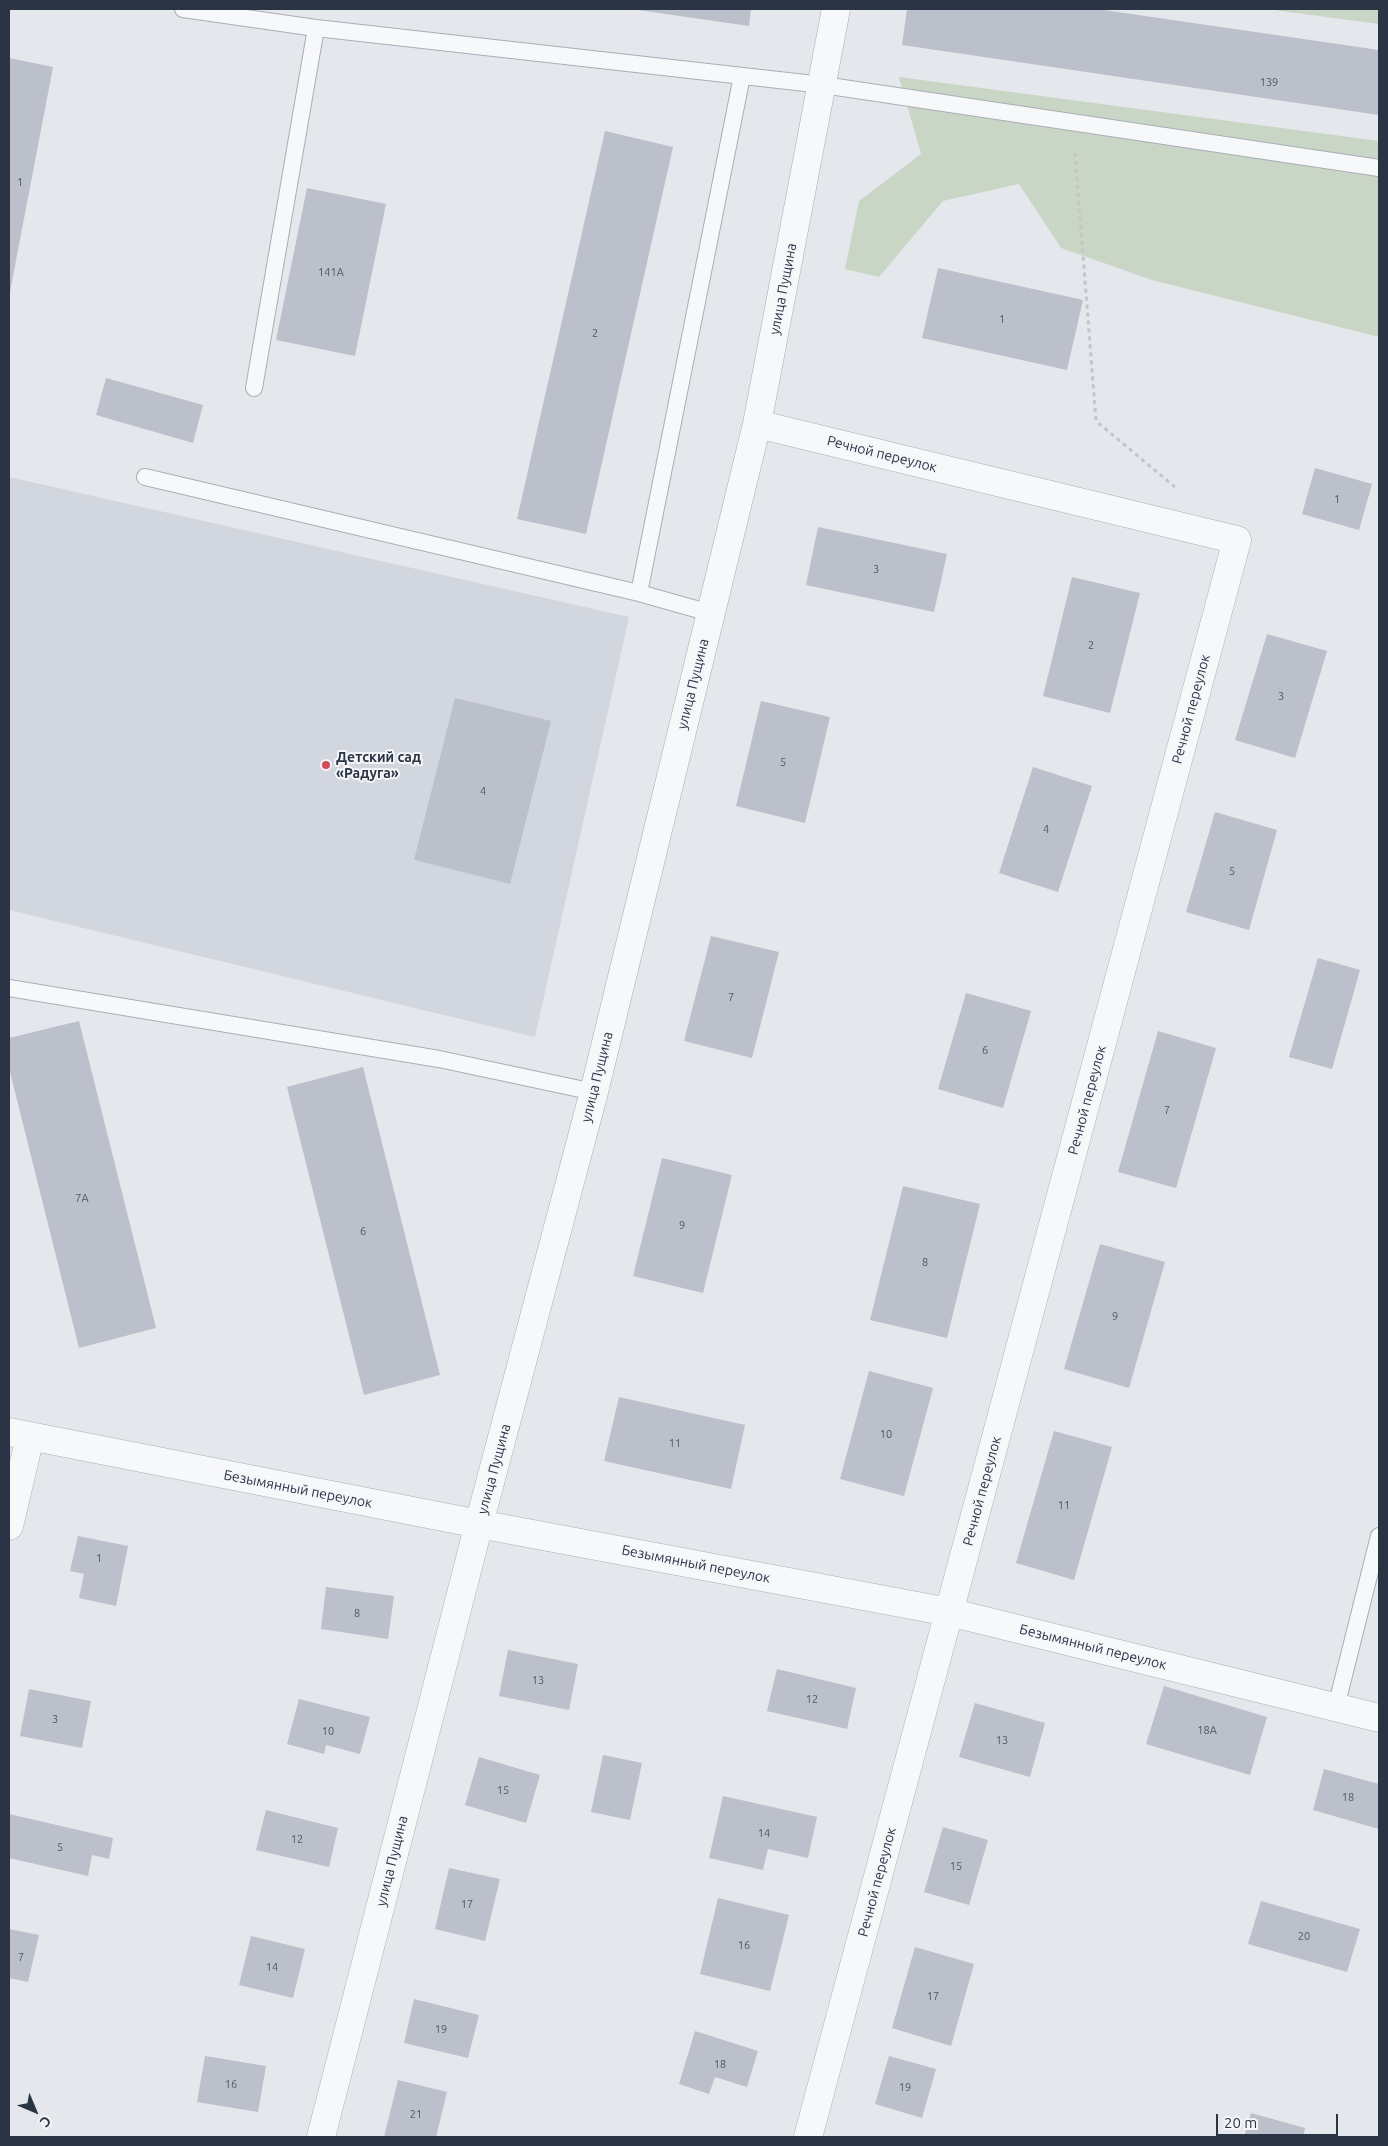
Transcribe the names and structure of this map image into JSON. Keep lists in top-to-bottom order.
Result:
{
  "streets": {
    "street": ["улица Пущина", "Речной переулок", "Безымянный переулок"]
  },
  "crossings": [
    ["улица Пущина", "Речной переулок"],
    ["улица Пущина", "Безымянный переулок"],
    ["Речной переулок", "Безымянный переулок"]
  ],
  "places": ["Детский сад «Радуга»"],
  "house_numbers": [
    "139",
    "1",
    "141А",
    "1",
    "2",
    "1",
    "3",
    "2",
    "3",
    "5",
    "4",
    "4",
    "5",
    "7",
    "6",
    "7",
    "7А",
    "9",
    "6",
    "8",
    "9",
    "10",
    "11",
    "11",
    "1",
    "8",
    "13",
    "12",
    "3",
    "18А",
    "10",
    "13",
    "15",
    "18",
    "14",
    "12",
    "5",
    "15",
    "17",
    "20",
    "16",
    "7",
    "14",
    "17",
    "19",
    "18",
    "16",
    "19",
    "21"
  ],
  "scale_bar": "20 m",
  "north": "bottom right"
}
